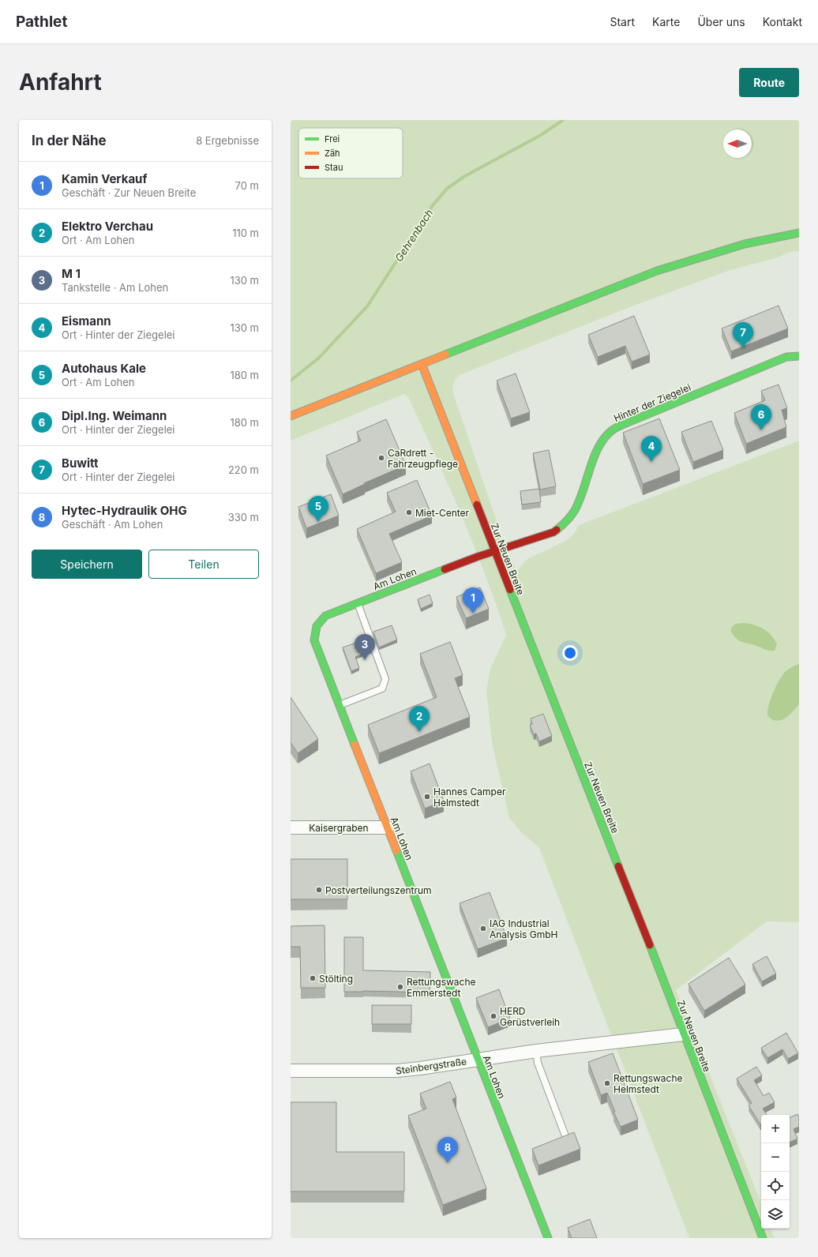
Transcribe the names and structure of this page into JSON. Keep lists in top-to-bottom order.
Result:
{
  "streets": {
    "street": [
      "Hinter der Ziegelei",
      "Zur Neuen Breite",
      "Am Lohen",
      "Kaisergraben",
      "Steinbergstraße"
    ]
  },
  "crossings": [
    ["Hinter der Ziegelei", "Zur Neuen Breite"],
    ["Hinter der Ziegelei", "Am Lohen"],
    ["Zur Neuen Breite", "Am Lohen"],
    ["Zur Neuen Breite", "Steinbergstraße"],
    ["Am Lohen", "Kaisergraben"],
    ["Am Lohen", "Steinbergstraße"]
  ],
  "water": ["Gehrenbach"],
  "places": [
    "CaRdrett - Fahrzeugpflege",
    "Miet-Center",
    "Hannes Camper Helmstedt",
    "Postverteilungszentrum",
    "IAG Industrial Analysis GmbH",
    "Stölting",
    "Rettungswache Emmerstedt",
    "HERD Gerüstverleih",
    "Rettungswache Helmstedt"
  ],
  "legend": ["Frei", "Zäh", "Stau"],
  "north": "left",
  "page": {
    "header": "Pathlet",
    "nav": [
      "Start",
      "Karte",
      "Über uns",
      "Kontakt"
    ],
    "buttons": [
      "Route",
      ["Speichern", "Teilen"]
    ],
    "title": "Anfahrt",
    "heading": ["In der Nähe", "8 Ergebnisse"],
    "list": [
      {
        "mark": "1",
        "name": "Kamin Verkauf",
        "note": "Geschäft · Zur Neuen Breite",
        "value": "70 m"
      },
      {
        "mark": "2",
        "name": "Elektro Verchau",
        "note": "Ort · Am Lohen",
        "value": "110 m"
      },
      {
        "mark": "3",
        "name": "M 1",
        "note": "Tankstelle · Am Lohen",
        "value": "130 m"
      },
      {
        "mark": "4",
        "name": "Eismann",
        "note": "Ort · Hinter der Ziegelei",
        "value": "130 m"
      },
      {
        "mark": "5",
        "name": "Autohaus Kale",
        "note": "Ort · Am Lohen",
        "value": "180 m"
      },
      {
        "mark": "6",
        "name": "Dipl.Ing. Weimann",
        "note": "Ort · Hinter der Ziegelei",
        "value": "180 m"
      },
      {
        "mark": "7",
        "name": "Buwitt",
        "note": "Ort · Hinter der Ziegelei",
        "value": "220 m"
      },
      {
        "mark": "8",
        "name": "Hytec-Hydraulik OHG",
        "note": "Geschäft · Am Lohen",
        "value": "330 m"
      }
    ],
    "pins": [
      "7",
      "6",
      "4",
      "5",
      "1",
      "3",
      "2",
      "8"
    ],
    "map_buttons": ["+", "−"]
  }
}
